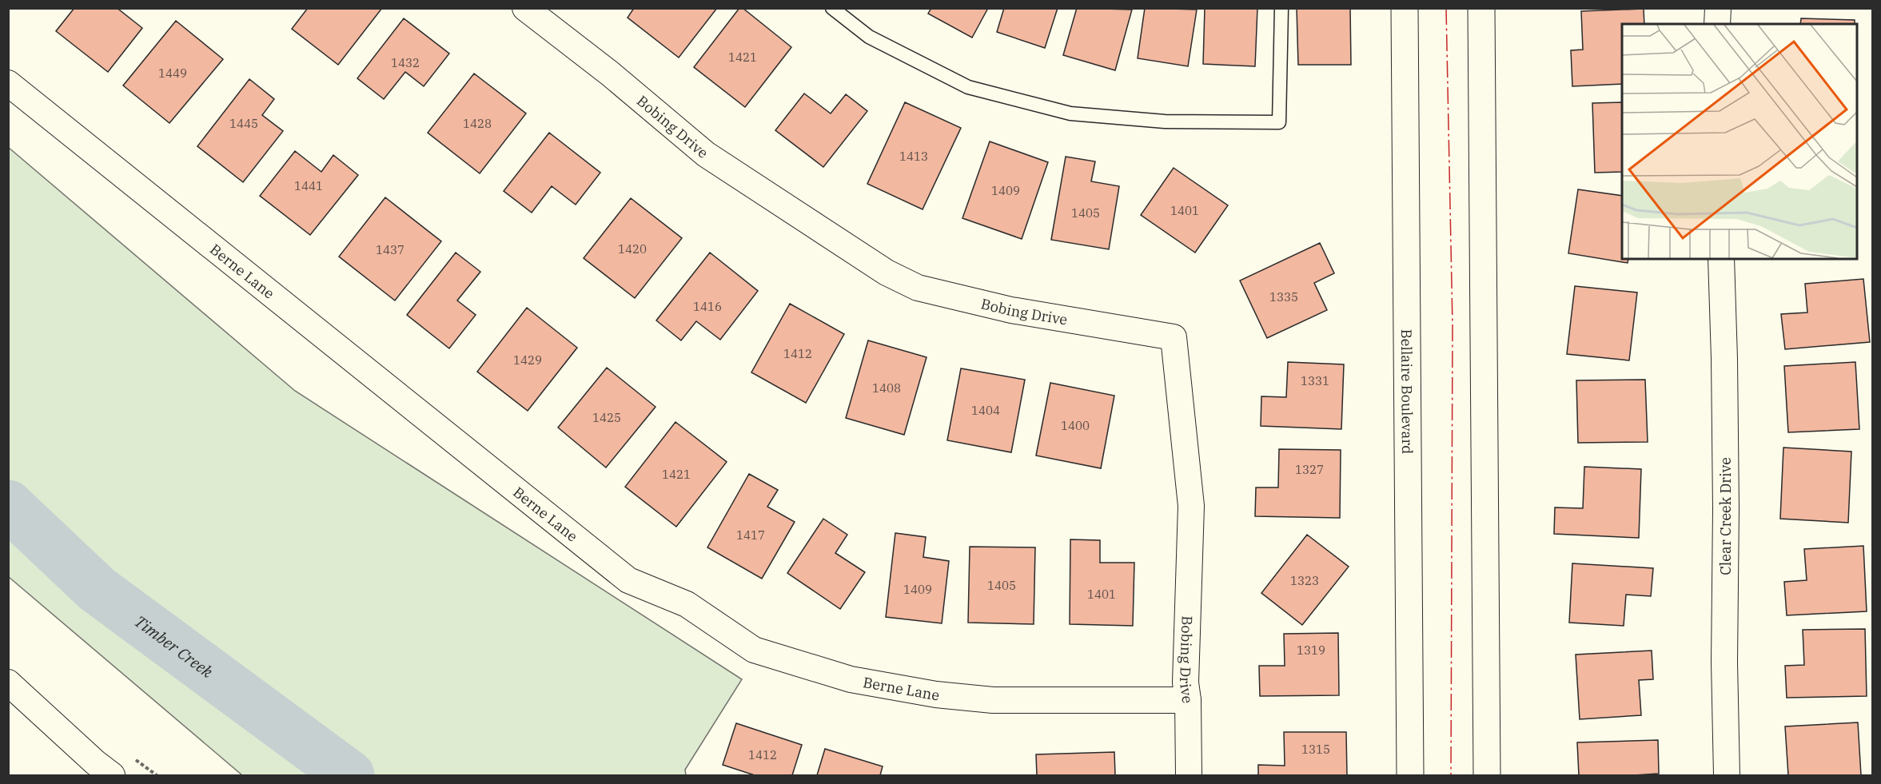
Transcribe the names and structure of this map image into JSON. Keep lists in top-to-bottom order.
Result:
{
  "streets": {
    "main road": ["Bellaire Boulevard"],
    "street": ["Bobing Drive", "Berne Lane", "Clear Creek Drive"]
  },
  "crossings": [
    ["Bobing Drive", "Berne Lane"]
  ],
  "water": ["Timber Creek"],
  "house_numbers": [
    "1421",
    "1432",
    "1449",
    "1445",
    "1428",
    "1413",
    "1441",
    "1409",
    "1401",
    "1405",
    "1420",
    "1437",
    "1335",
    "1416",
    "1412",
    "1429",
    "1331",
    "1408",
    "1404",
    "1425",
    "1400",
    "1327",
    "1421",
    "1417",
    "1323",
    "1405",
    "1409",
    "1401",
    "1319",
    "1315",
    "1412"
  ]
}
